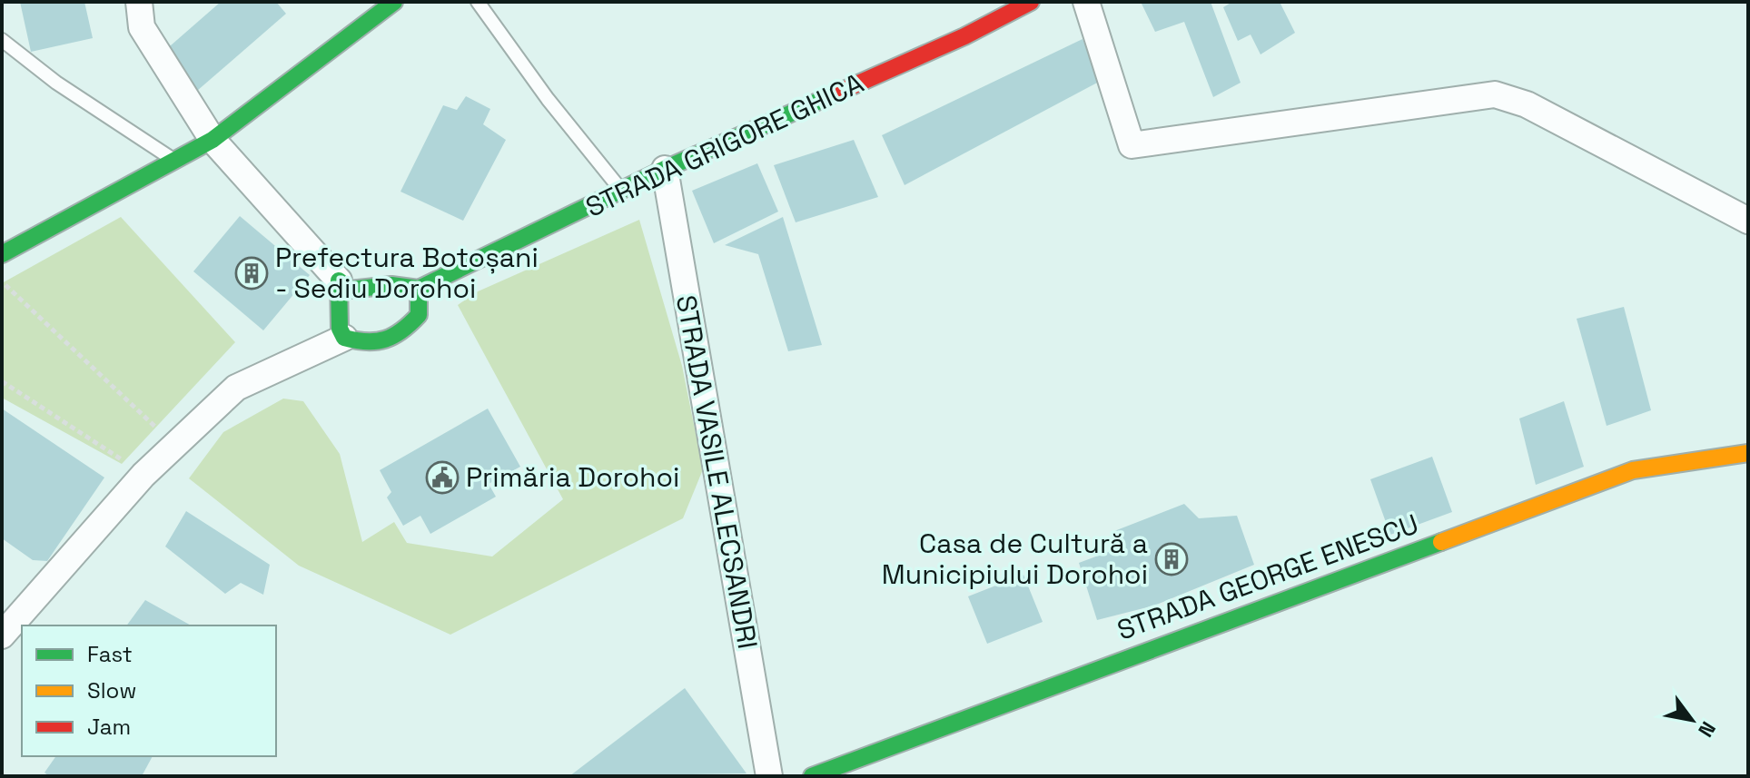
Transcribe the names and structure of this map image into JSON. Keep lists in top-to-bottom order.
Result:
{
  "streets": {
    "street": ["STRADA GRIGORE GHICA", "STRADA VASILE ALECSANDRI", "STRADA GEORGE ENESCU"]
  },
  "crossings": [
    ["STRADA GRIGORE GHICA", "STRADA VASILE ALECSANDRI"]
  ],
  "places": {
    "building": ["Prefectura Botoșani - Sediu Dorohoi", "Casa de Cultură a Municipiului Dorohoi"],
    "public building": ["Primăria Dorohoi"]
  },
  "legend": ["Fast", "Slow", "Jam"],
  "north": "bottom right"
}
